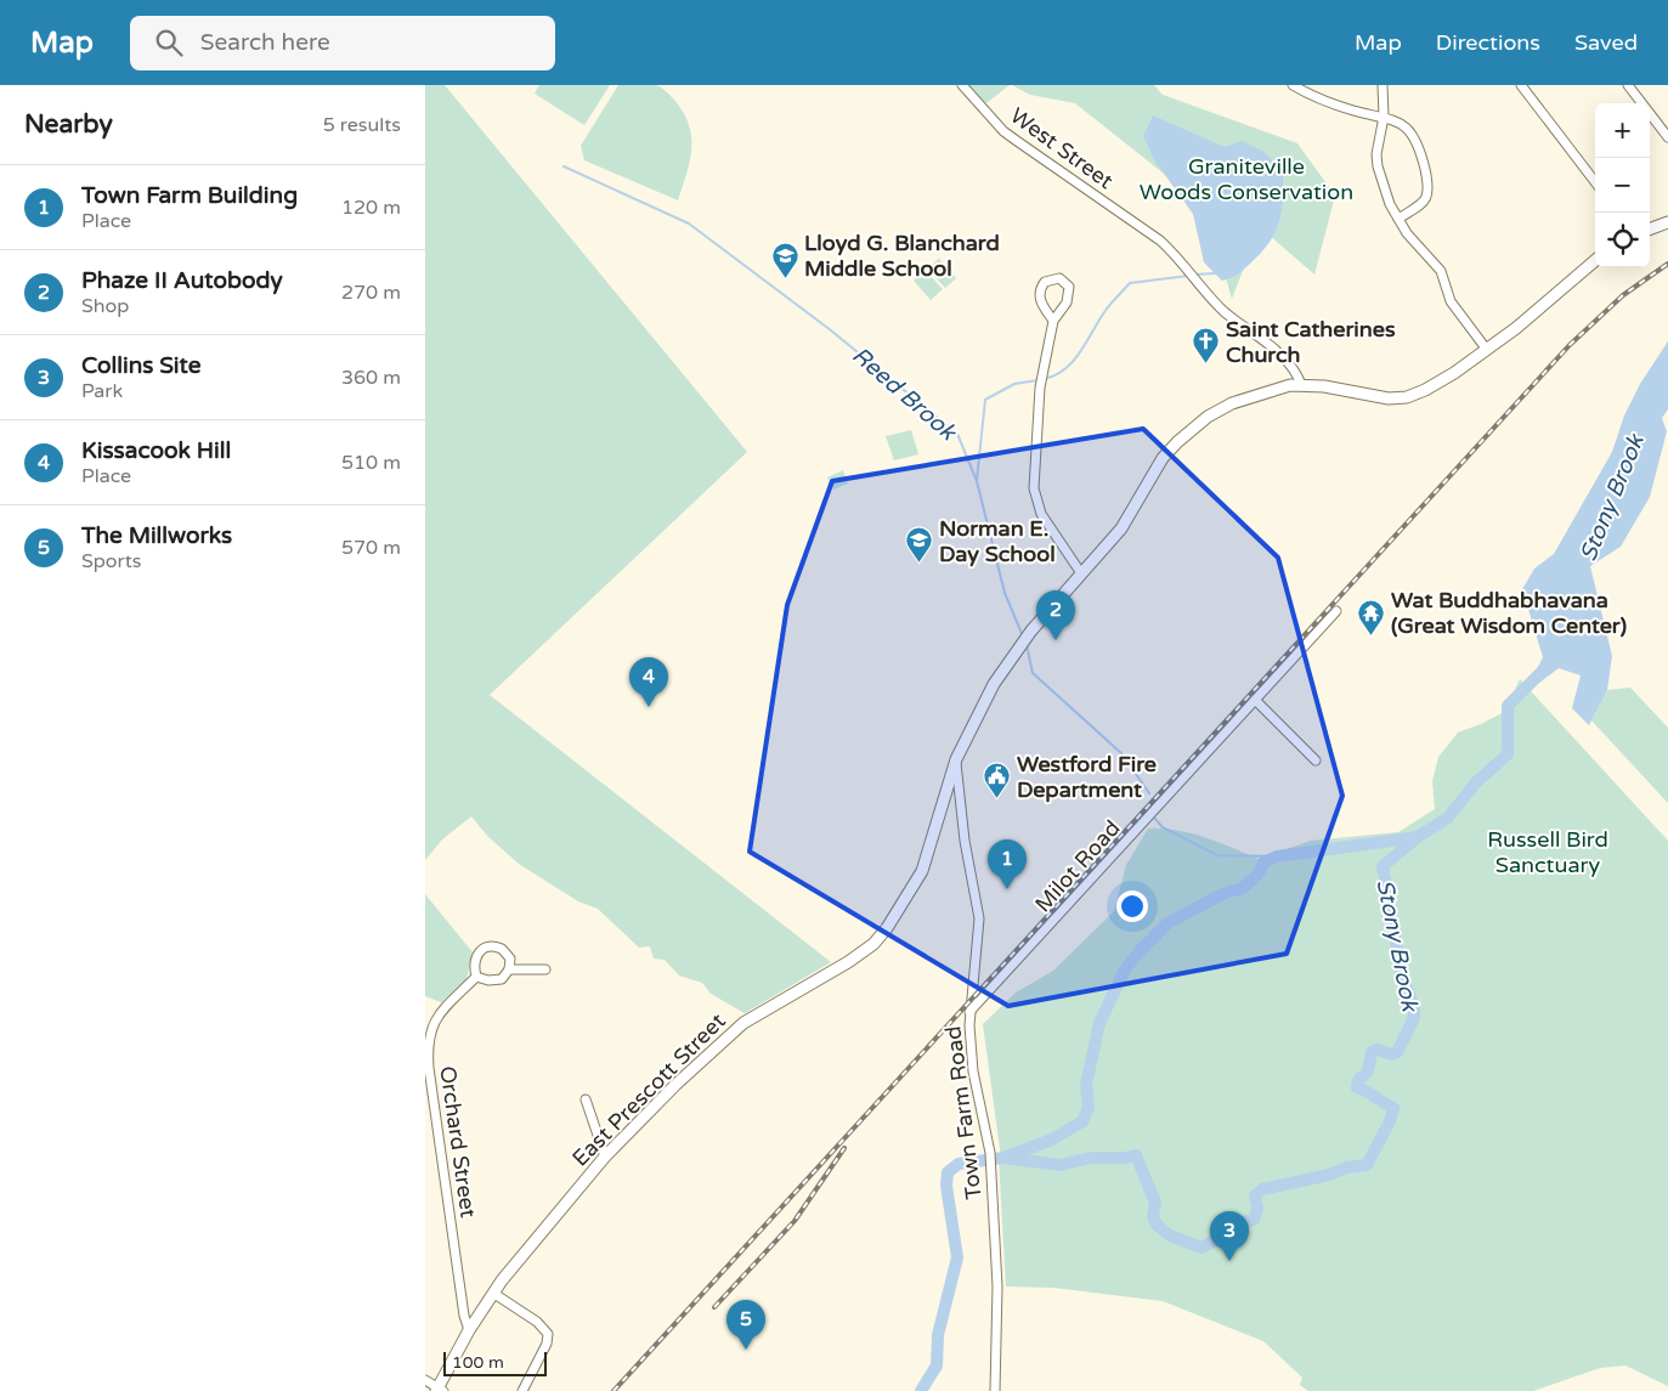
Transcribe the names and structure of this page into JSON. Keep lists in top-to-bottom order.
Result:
{
  "streets": {
    "main road": ["East Prescott Street"],
    "street": [
      "West Street",
      "Milot Road",
      "Town Farm Road",
      "Orchard Street"
    ]
  },
  "crossings": [
    ["West Street", "East Prescott Street"],
    ["Milot Road", "Town Farm Road"],
    ["East Prescott Street", "Town Farm Road"],
    ["East Prescott Street", "Orchard Street"]
  ],
  "water": ["Reed Brook", "Stony Brook"],
  "parks": ["Graniteville Woods Conservation", "Russell Bird Sanctuary"],
  "places": {
    "school or university": ["Lloyd G. Blanchard Middle School", "Norman E. Day School"],
    "church": ["Saint Catherines Church"],
    "temple": ["Wat Buddhabhavana (Great Wisdom Center)"],
    "public building": ["Westford Fire Department"]
  },
  "scale_bar": "100 m",
  "page": {
    "header": "Map",
    "search": "Search here",
    "nav": ["Map", "Directions", "Saved"],
    "heading": ["Nearby", "5 results"],
    "map_buttons": ["+", "−"],
    "list": [
      {
        "mark": "1",
        "name": "Town Farm Building",
        "note": "Place",
        "value": "120 m"
      },
      {
        "mark": "2",
        "name": "Phaze II Autobody",
        "note": "Shop",
        "value": "270 m"
      },
      {
        "mark": "3",
        "name": "Collins Site",
        "note": "Park",
        "value": "360 m"
      },
      {
        "mark": "4",
        "name": "Kissacook Hill",
        "note": "Place",
        "value": "510 m"
      },
      {
        "mark": "5",
        "name": "The Millworks",
        "note": "Sports",
        "value": "570 m"
      }
    ],
    "pins": [
      "2",
      "4",
      "1",
      "3",
      "5"
    ],
    "scale": "100 m"
  }
}
